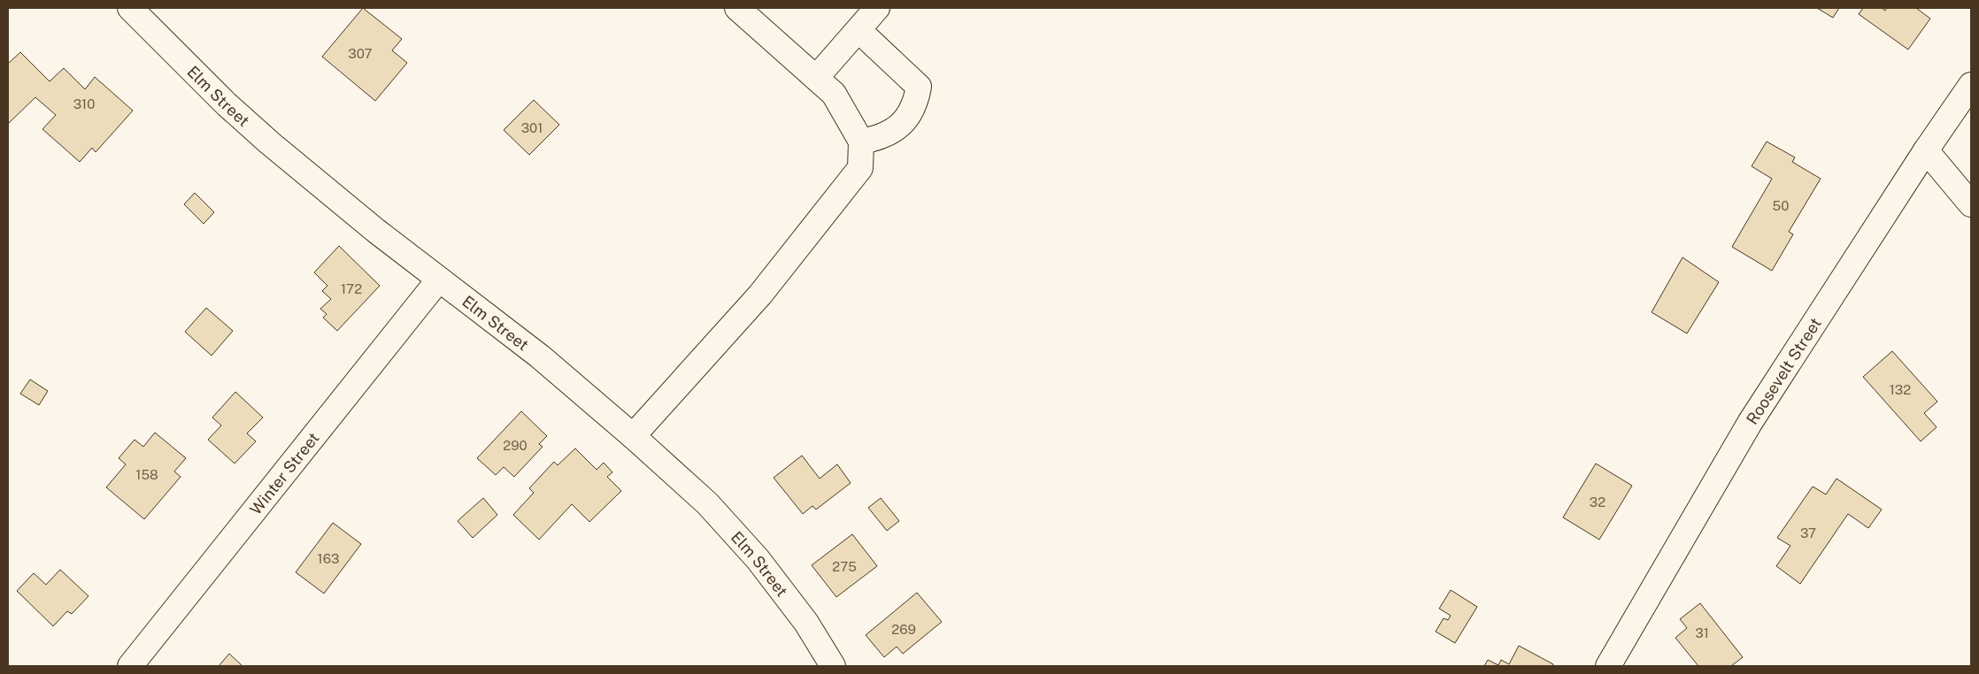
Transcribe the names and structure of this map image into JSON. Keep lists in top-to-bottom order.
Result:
{
  "streets": {
    "street": ["Elm Street", "Roosevelt Street", "Winter Street"]
  },
  "crossings": [
    ["Elm Street", "Winter Street"]
  ],
  "house_numbers": [
    "307",
    "310",
    "301",
    "50",
    "172",
    "132",
    "290",
    "158",
    "32",
    "37",
    "163",
    "275",
    "269",
    "31"
  ]
}
